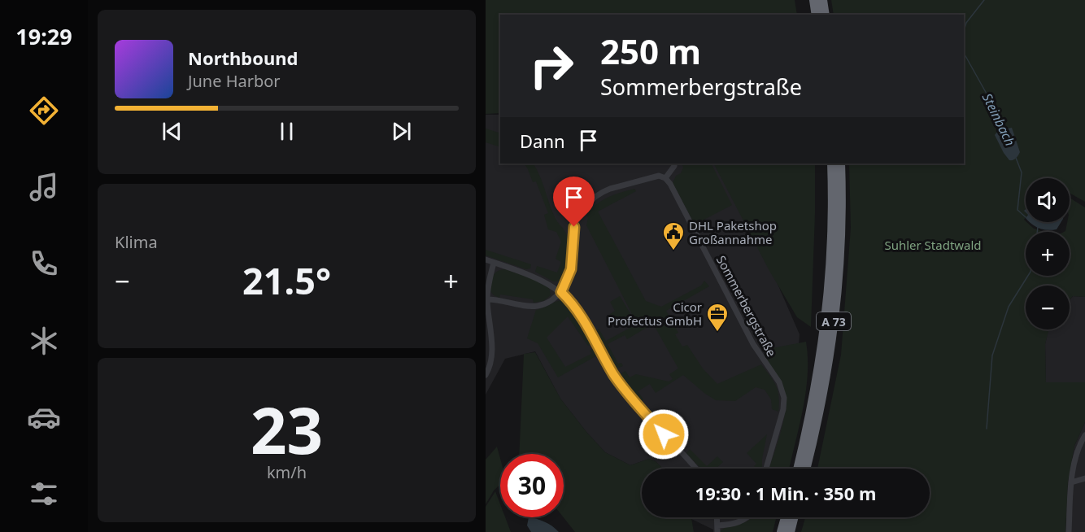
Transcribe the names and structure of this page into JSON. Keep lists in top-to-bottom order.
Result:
{
  "streets": {
    "highway": ["A 73"],
    "street": ["Sommerbergstraße"]
  },
  "water": ["Steinbach"],
  "parks": ["Suhler Stadtwald"],
  "places": {
    "public building": ["DHL Paketshop Großannahme"],
    "office": ["Cicor Profectus GmbH"]
  },
  "page": {
    "tabs": "19:29",
    "turn": ["250 m", "Sommerbergstraße"],
    "song": ["Northbound", "June Harbor"],
    "then": "Dann",
    "map_buttons": ["+", "−"],
    "tile": [
      "Klima",
      ["23", "km/h"]
    ],
    "heat": ["−", "21.5°", "+"],
    "limit": "30",
    "trip": "19:30 · 1 Min. · 350 m"
  }
}
